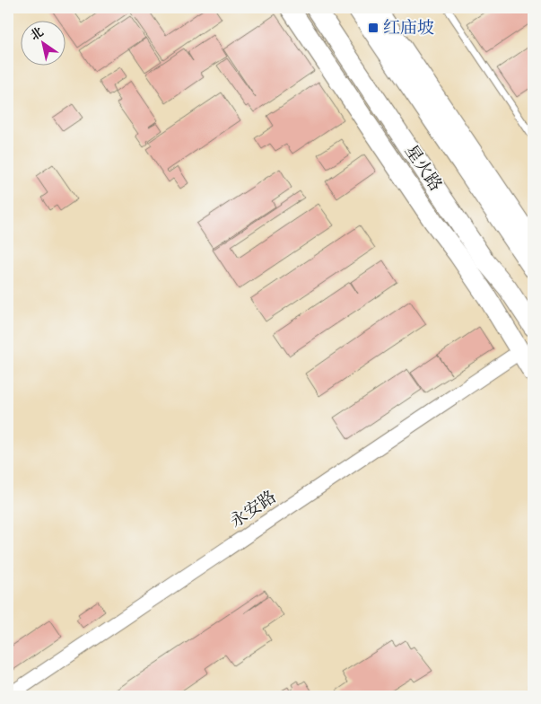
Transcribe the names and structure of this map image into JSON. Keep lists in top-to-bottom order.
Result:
{
  "streets": {
    "main road": ["星火路"],
    "street": ["永安路"]
  },
  "places": {
    "transit": ["红庙坡"]
  },
  "north": "top left"
}
